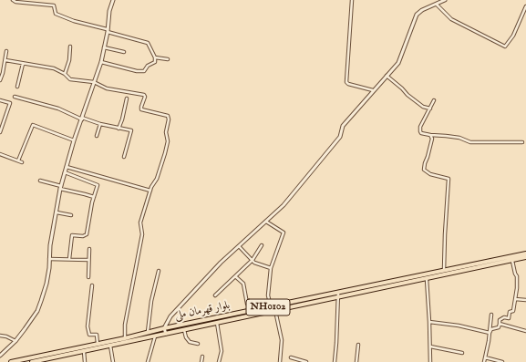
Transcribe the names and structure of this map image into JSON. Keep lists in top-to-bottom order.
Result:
{
  "streets": {
    "highway": ["NH0102", "بلوار قهرمان ملی"]
  }
}
